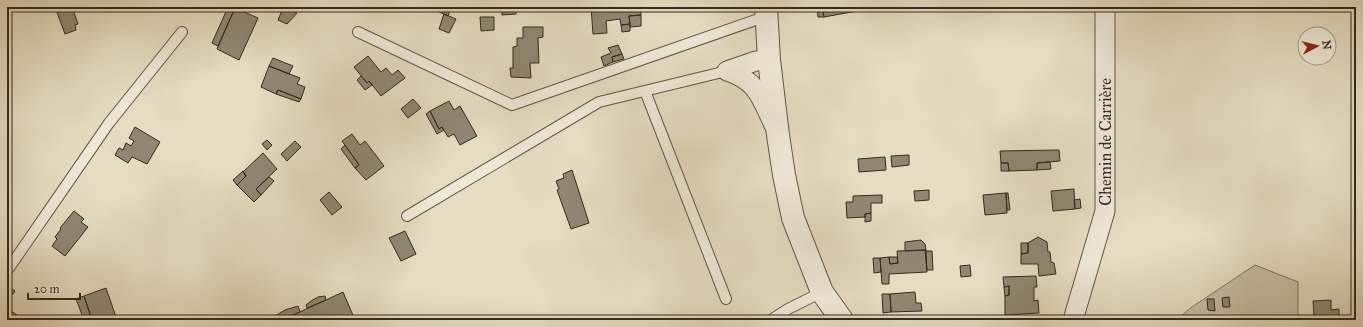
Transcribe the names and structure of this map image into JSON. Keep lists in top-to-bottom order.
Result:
{
  "streets": {
    "street": ["Chemin de Carrière"]
  },
  "scale_bar": "20 m",
  "north": "right"
}
